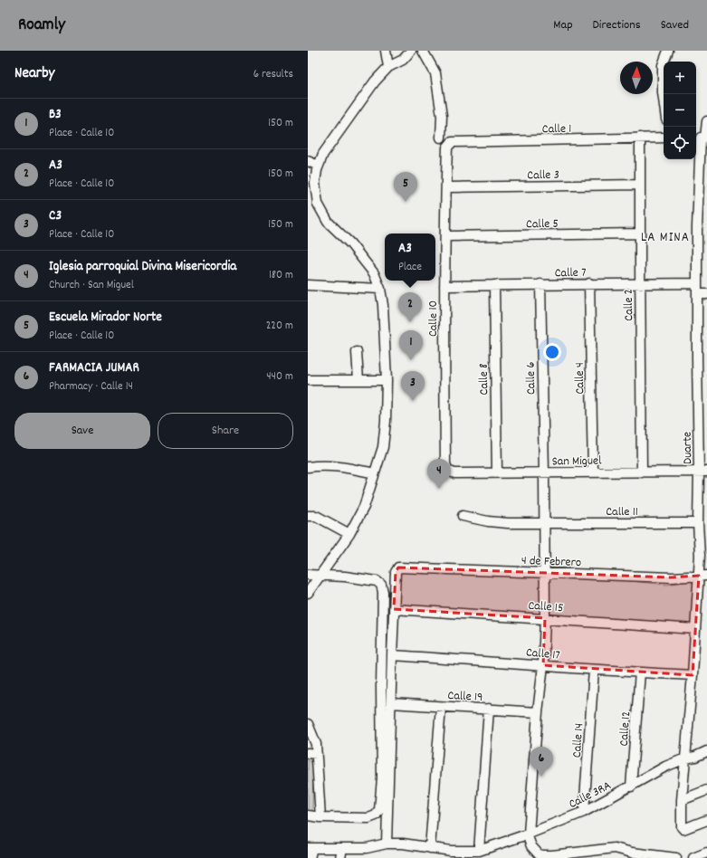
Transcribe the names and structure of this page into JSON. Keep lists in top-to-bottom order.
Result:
{
  "streets": {
    "street": [
      "Calle 1",
      "Calle 3",
      "Calle 5",
      "Calle 7",
      "Calle 2",
      "Calle 10",
      "Calle 6",
      "Calle 4",
      "Calle 8",
      "Duarte",
      "San Miguel",
      "Calle 11",
      "4 de Febrero",
      "Calle 15",
      "Calle 17",
      "Calle 19",
      "Calle 12",
      "Calle 14",
      "Calle 3RA"
    ]
  },
  "crossings": [
    ["Calle 1", "Calle 2"],
    ["Calle 1", "Calle 10"],
    ["Calle 3", "Calle 2"],
    ["Calle 3", "Calle 10"],
    ["Calle 5", "Calle 2"],
    ["Calle 5", "Calle 10"],
    ["Calle 7", "Calle 2"],
    ["Calle 7", "Calle 10"],
    ["Calle 7", "Calle 6"],
    ["Calle 7", "Calle 4"],
    ["Calle 7", "Calle 8"],
    ["Calle 7", "Duarte"],
    ["Calle 2", "San Miguel"],
    ["Calle 10", "San Miguel"],
    ["Calle 6", "San Miguel"],
    ["Calle 6", "Calle 11"],
    ["Calle 6", "4 de Febrero"],
    ["Calle 6", "Calle 15"],
    ["Calle 6", "Calle 17"],
    ["Calle 6", "Calle 19"],
    ["Calle 6", "Calle 3RA"],
    ["Calle 4", "San Miguel"],
    ["Calle 8", "San Miguel"],
    ["Duarte", "San Miguel"],
    ["Duarte", "Calle 11"],
    ["Duarte", "4 de Febrero"],
    ["Duarte", "Calle 15"],
    ["Duarte", "Calle 17"],
    ["Duarte", "Calle 3RA"],
    ["4 de Febrero", "Calle 15"],
    ["Calle 17", "Calle 12"],
    ["Calle 17", "Calle 14"],
    ["Calle 12", "Calle 3RA"],
    ["Calle 14", "Calle 3RA"]
  ],
  "districts": ["LA MINA"],
  "north": "top",
  "page": {
    "header": "Roamly",
    "nav": ["Map", "Directions", "Saved"],
    "heading": ["Nearby", "6 results"],
    "map_buttons": ["+", "−"],
    "list": [
      {
        "mark": "1",
        "name": "B3",
        "note": "Place · Calle 10",
        "value": "150 m"
      },
      {
        "mark": "2",
        "name": "A3",
        "note": "Place · Calle 10",
        "value": "150 m"
      },
      {
        "mark": "3",
        "name": "C3",
        "note": "Place · Calle 10",
        "value": "150 m"
      },
      {
        "mark": "4",
        "name": "Iglesia parroquial Divina Misericordia",
        "note": "Church · San Miguel",
        "value": "180 m"
      },
      {
        "mark": "5",
        "name": "Escuela Mirador Norte",
        "note": "Place · Calle 10",
        "value": "220 m"
      },
      {
        "mark": "6",
        "name": "FARMACIA JUMAR",
        "note": "Pharmacy · Calle 14",
        "value": "440 m"
      }
    ],
    "pins": [
      "5",
      "2",
      "1",
      "3",
      "4",
      "6"
    ],
    "popup": ["A3", "Place"],
    "buttons": ["Save", "Share"]
  }
}
